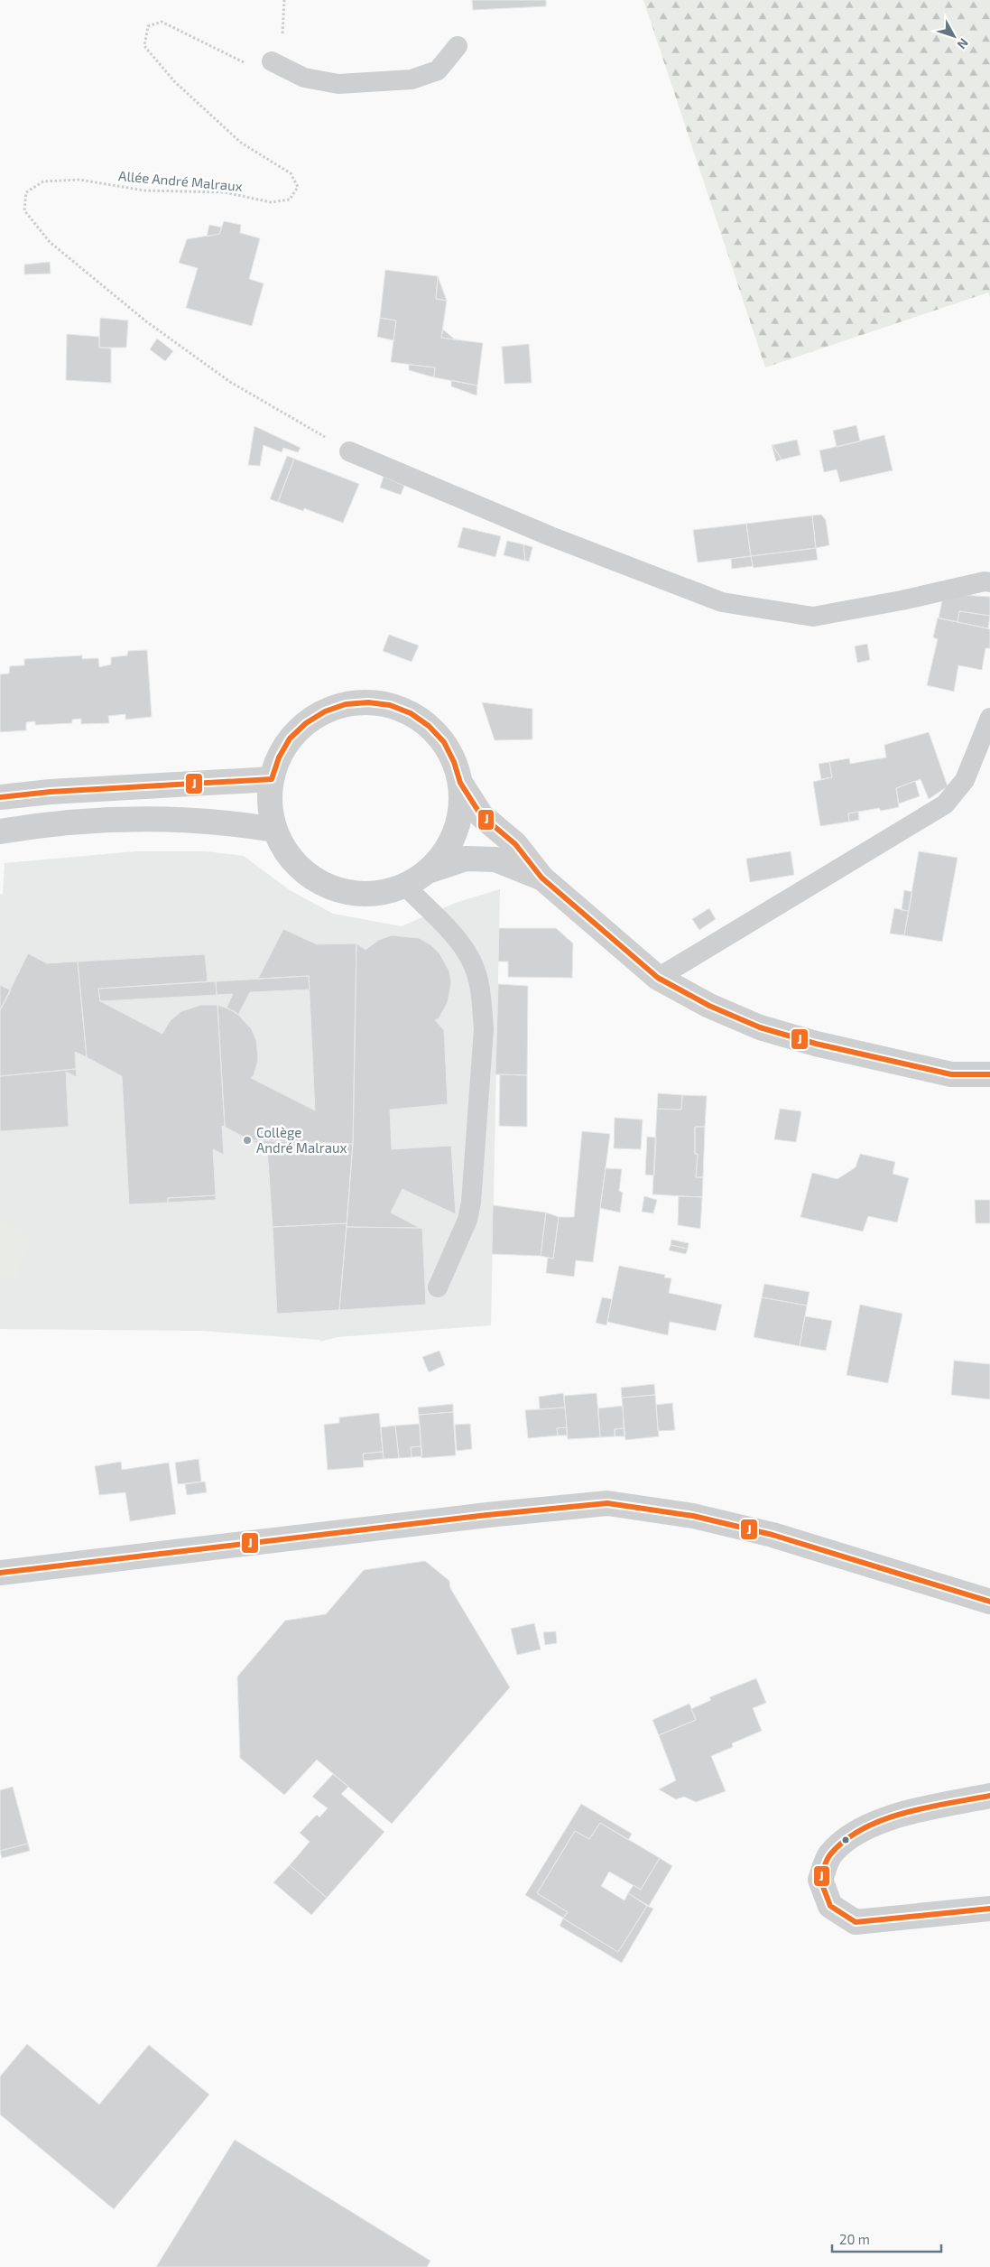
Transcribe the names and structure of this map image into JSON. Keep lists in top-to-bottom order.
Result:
{
  "streets": {
    "path": ["Allée André Malraux"]
  },
  "places": ["Collège André Malraux"],
  "lines": ["transit line J"],
  "scale_bar": "20 m",
  "north": "bottom right"
}
